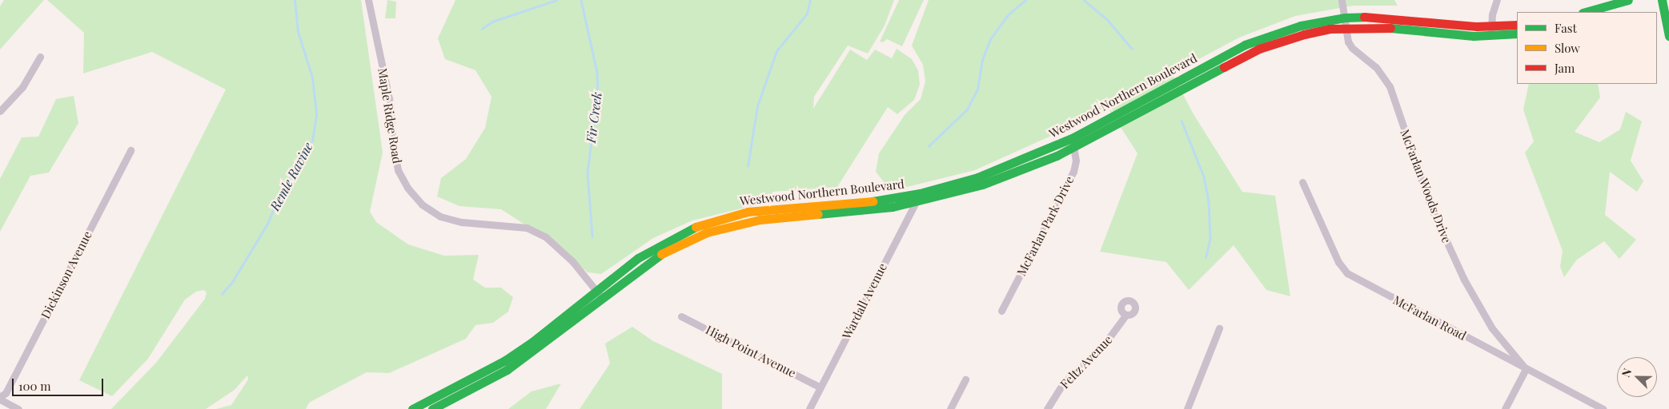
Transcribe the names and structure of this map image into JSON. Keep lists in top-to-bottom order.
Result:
{
  "streets": {
    "main road": ["Westwood Northern Boulevard"],
    "street": [
      "Maple Ridge Road",
      "McFarlan Woods Drive",
      "McFarlan Park Drive",
      "Dickinson Avenue",
      "Wardall Avenue",
      "McFarlan Road",
      "High Point Avenue",
      "Feltz Avenue"
    ]
  },
  "crossings": [
    ["Westwood Northern Boulevard", "Maple Ridge Road"],
    ["Westwood Northern Boulevard", "McFarlan Woods Drive"],
    ["Westwood Northern Boulevard", "McFarlan Park Drive"],
    ["Westwood Northern Boulevard", "Wardall Avenue"],
    ["McFarlan Woods Drive", "McFarlan Road"],
    ["Wardall Avenue", "High Point Avenue"]
  ],
  "water": ["Fir Creek", "Remle Ravine"],
  "legend": ["Fast", "Slow", "Jam"],
  "scale_bar": "100 m",
  "north": "top left"
}
